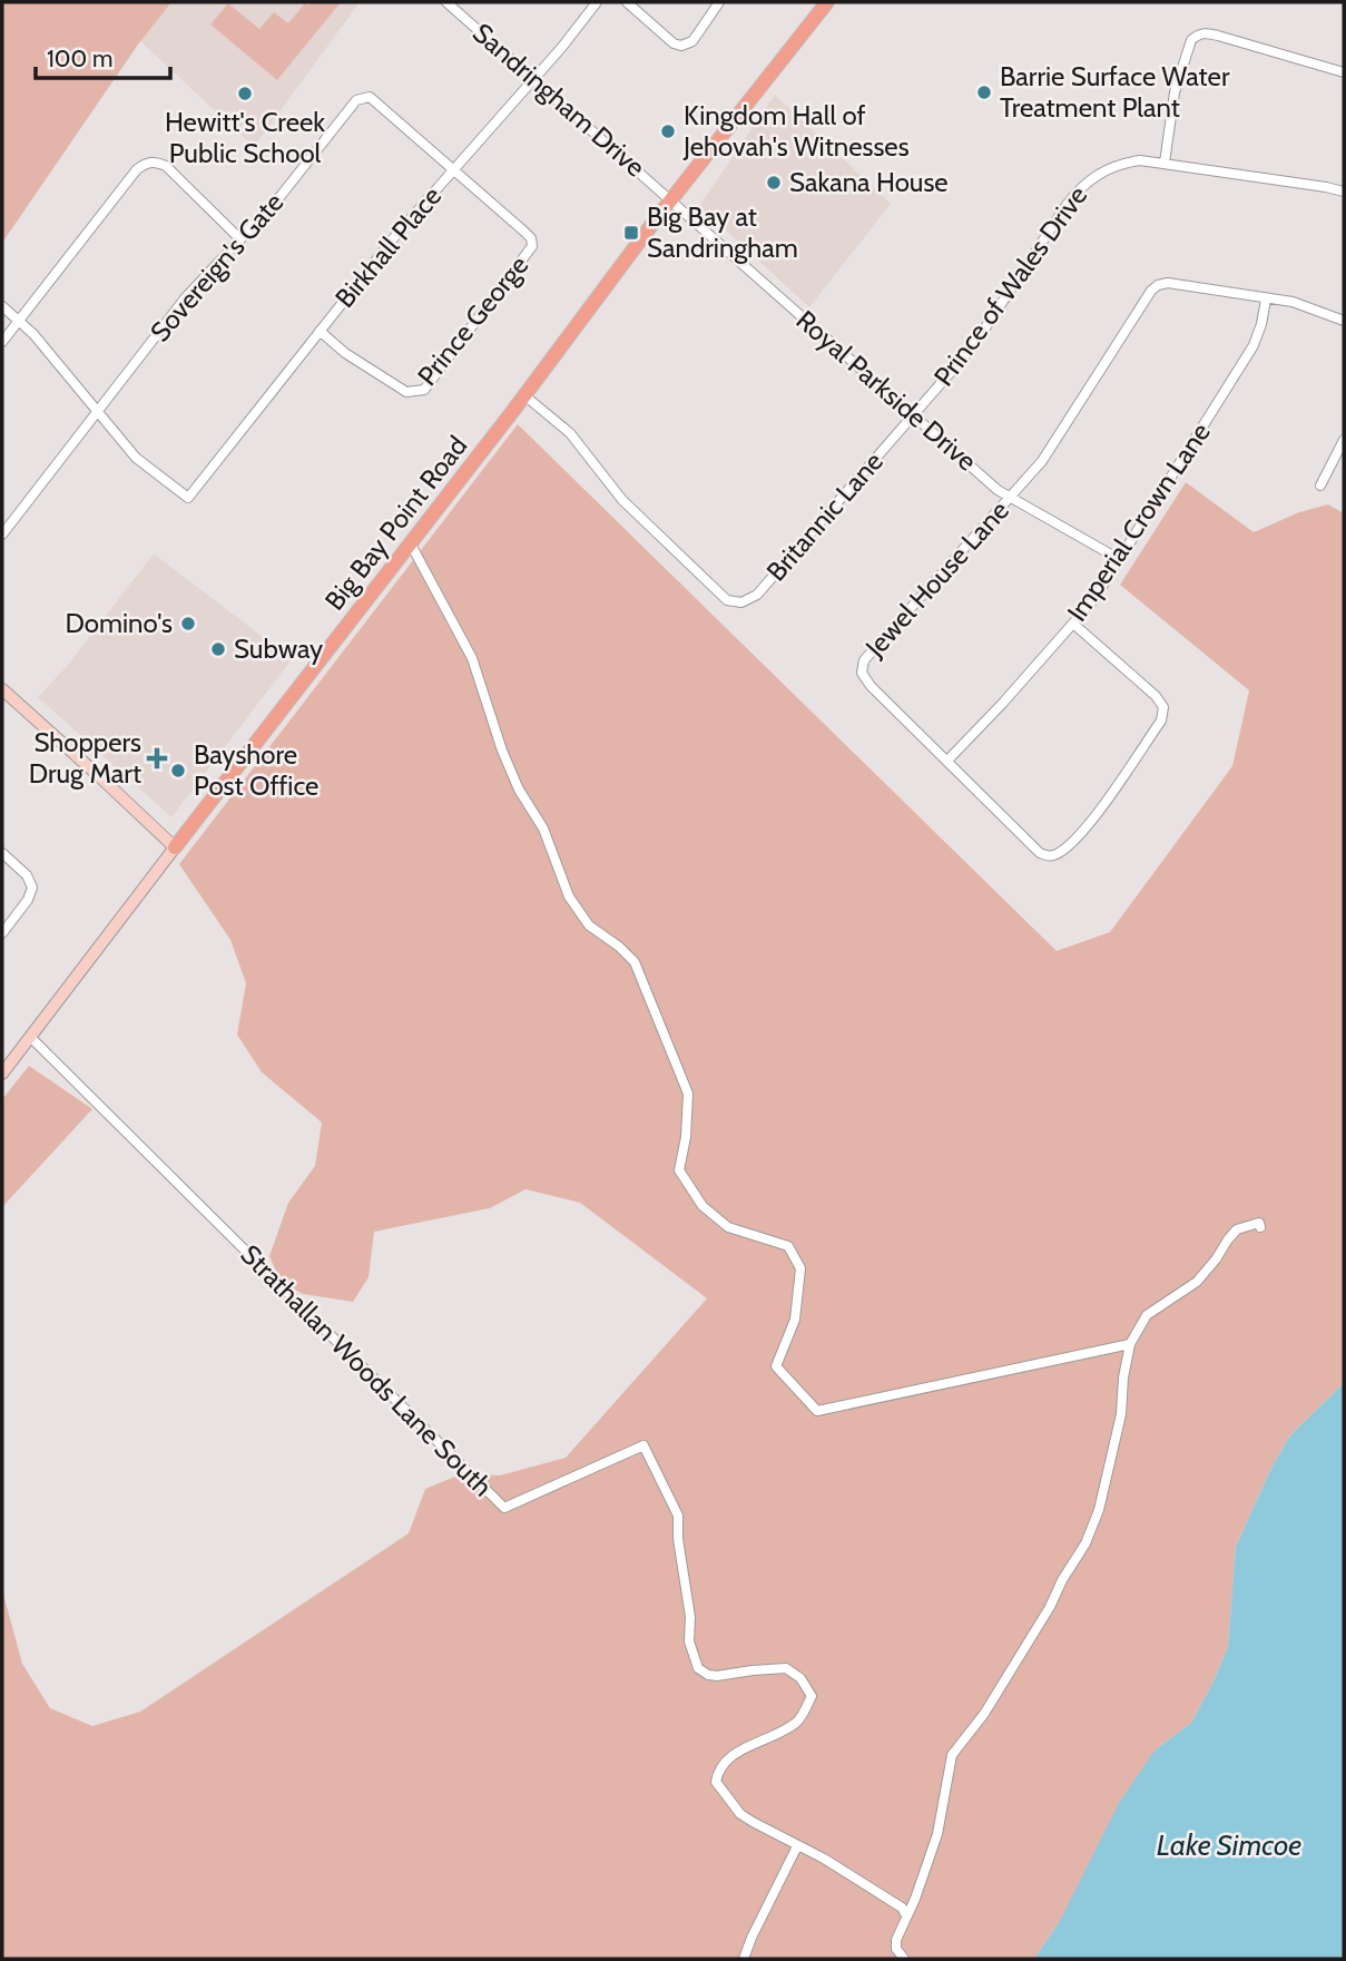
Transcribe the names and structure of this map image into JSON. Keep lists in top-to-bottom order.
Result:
{
  "streets": {
    "main road": ["Big Bay Point Road"],
    "street": [
      "Sandringham Drive",
      "Birkhall Place",
      "Sovereign's Gate",
      "Prince of Wales Drive",
      "Prince George",
      "Royal Parkside Drive",
      "Britannic Lane",
      "Imperial Crown Lane",
      "Jewel House Lane",
      "Strathallan Woods Lane South"
    ]
  },
  "crossings": [
    ["Sandringham Drive", "Birkhall Place"],
    ["Sandringham Drive", "Royal Parkside Drive"],
    ["Sandringham Drive", "Big Bay Point Road"],
    ["Birkhall Place", "Sovereign's Gate"],
    ["Birkhall Place", "Prince George"],
    ["Sovereign's Gate", "Prince George"],
    ["Prince of Wales Drive", "Royal Parkside Drive"],
    ["Prince of Wales Drive", "Britannic Lane"],
    ["Royal Parkside Drive", "Britannic Lane"],
    ["Royal Parkside Drive", "Imperial Crown Lane"],
    ["Royal Parkside Drive", "Big Bay Point Road"],
    ["Royal Parkside Drive", "Jewel House Lane"],
    ["Britannic Lane", "Big Bay Point Road"],
    ["Imperial Crown Lane", "Jewel House Lane"],
    ["Big Bay Point Road", "Strathallan Woods Lane South"]
  ],
  "water": ["Lake Simcoe"],
  "places": {
    "other": [
      "Barrie Surface Water Treatment Plant",
      "Hewitt's Creek Public School",
      "Kingdom Hall of Jehovah's Witnesses",
      "Sakana House",
      "Domino's",
      "Subway",
      "Bayshore Post Office"
    ],
    "transit": ["Big Bay at Sandringham"],
    "health": ["Shoppers Drug Mart"]
  },
  "scale_bar": "100 m"
}
